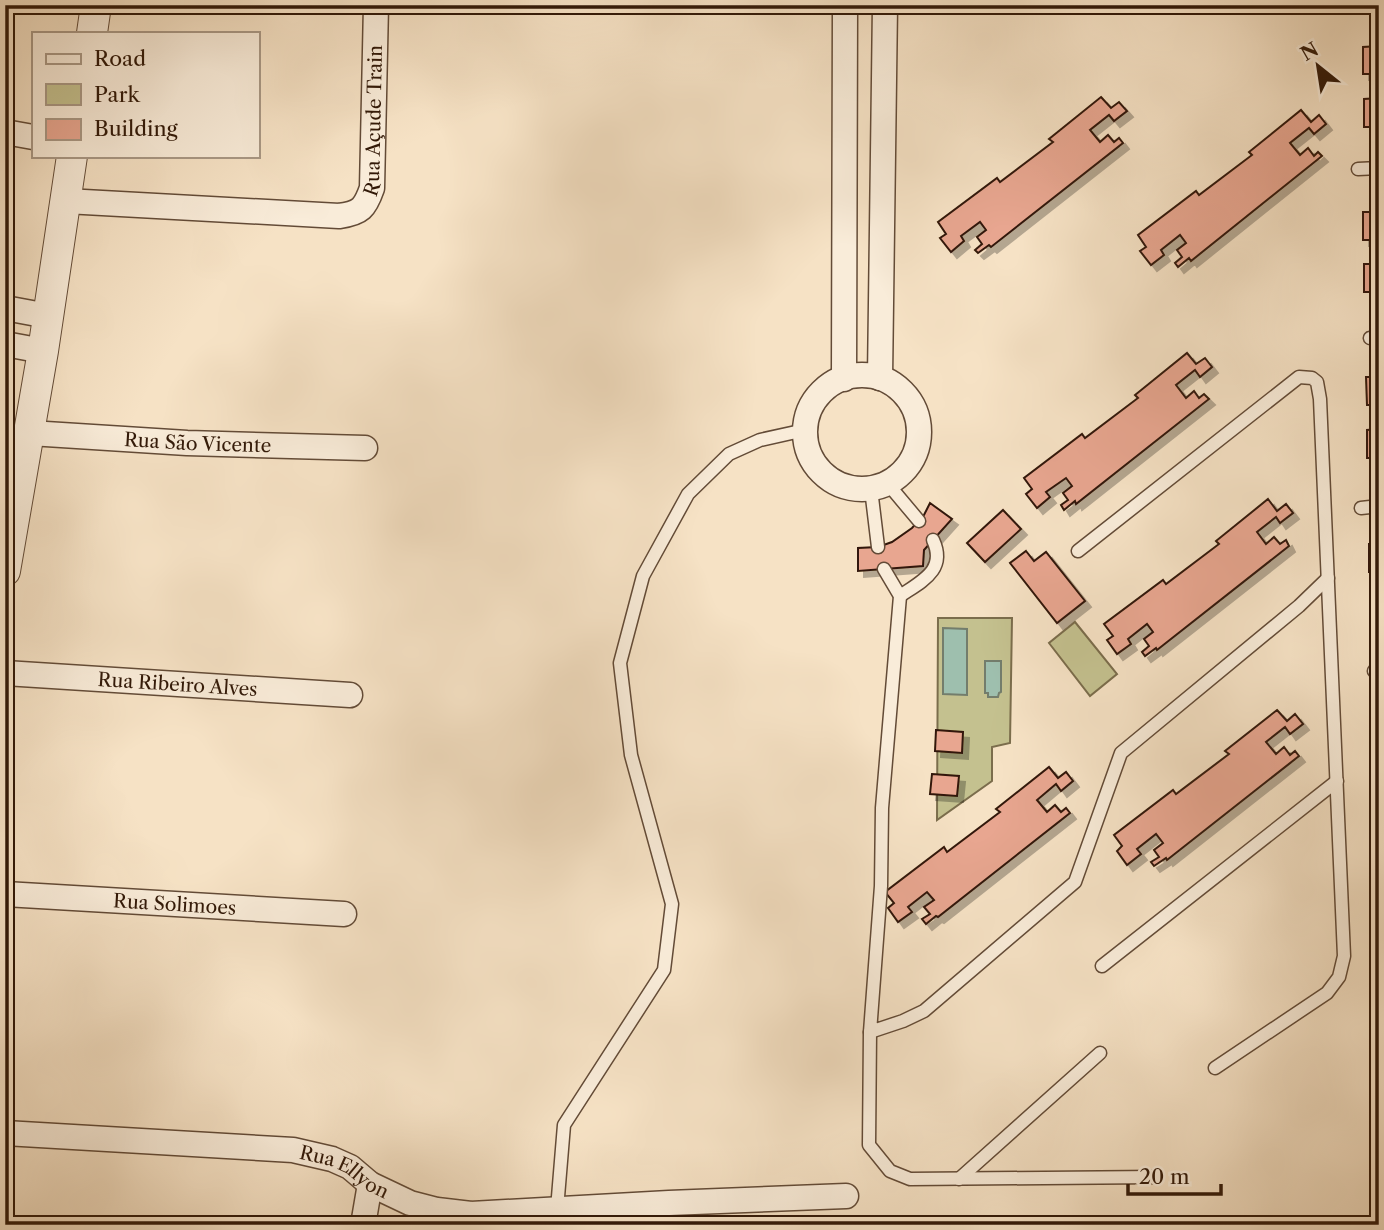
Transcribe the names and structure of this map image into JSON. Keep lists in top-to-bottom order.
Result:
{
  "streets": {
    "street": [
      "Rua Açude Train",
      "Rua São Vicente",
      "Rua Ribeiro Alves",
      "Rua Solimoes",
      "Rua Ellyon"
    ]
  },
  "legend": ["Road", "Park", "Building"],
  "scale_bar": "20 m",
  "north": "top left"
}
